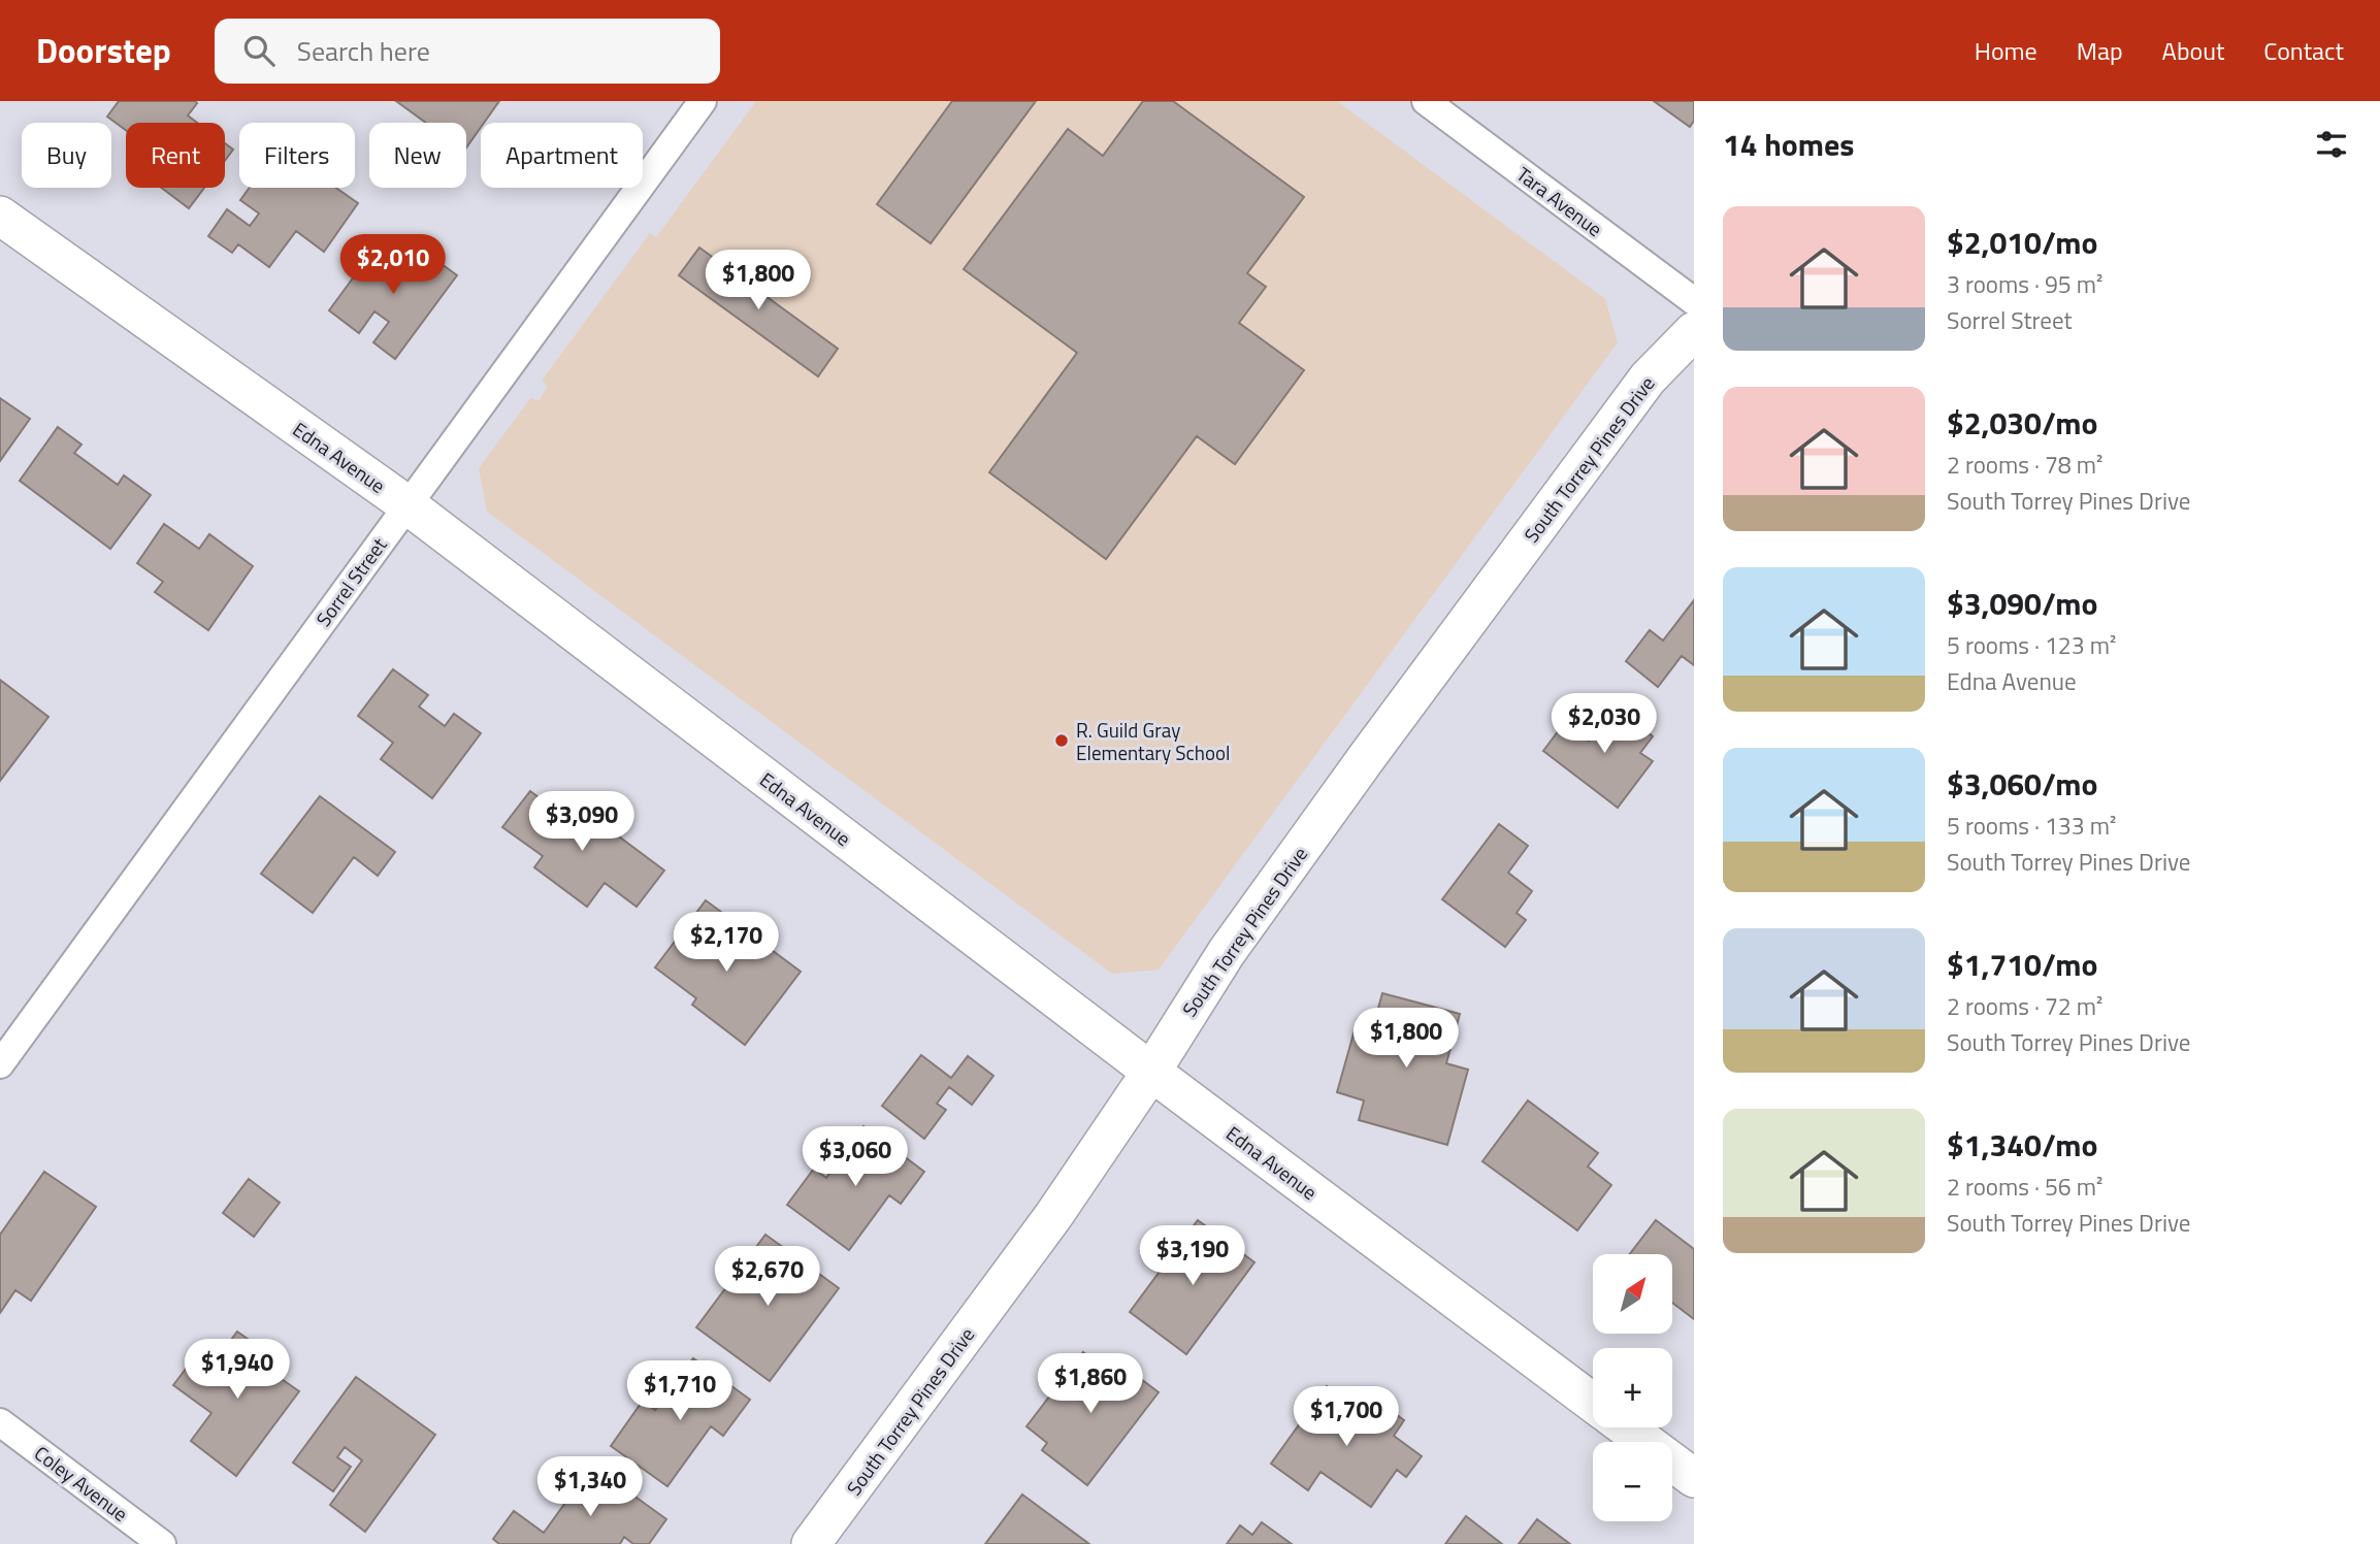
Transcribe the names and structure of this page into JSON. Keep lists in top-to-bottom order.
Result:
{
  "streets": {
    "street": [
      "Tara Avenue",
      "Edna Avenue",
      "South Torrey Pines Drive",
      "Sorrel Street",
      "Coley Avenue"
    ]
  },
  "crossings": [
    ["Edna Avenue", "South Torrey Pines Drive"],
    ["Edna Avenue", "Sorrel Street"]
  ],
  "places": ["R. Guild Gray Elementary School"],
  "north": "top right",
  "page": {
    "header": "Doorstep",
    "search": "Search here",
    "nav": [
      "Home",
      "Map",
      "About",
      "Contact"
    ],
    "heading": "14 homes",
    "chip": [
      "Buy",
      "Rent",
      "Filters",
      "New",
      "Apartment"
    ],
    "list": [
      {
        "name": "$2,010/mo",
        "note": "3 rooms · 95 m² · Sorrel Street"
      },
      {
        "name": "$2,030/mo",
        "note": "2 rooms · 78 m² · South Torrey Pines Drive"
      },
      {
        "name": "$3,090/mo",
        "note": "5 rooms · 123 m² · Edna Avenue"
      },
      {
        "name": "$3,060/mo",
        "note": "5 rooms · 133 m² · South Torrey Pines Drive"
      },
      {
        "name": "$1,710/mo",
        "note": "2 rooms · 72 m² · South Torrey Pines Drive"
      },
      {
        "name": "$1,340/mo",
        "note": "2 rooms · 56 m² · South Torrey Pines Drive"
      }
    ],
    "price": [
      "$2,010",
      "$1,800",
      "$2,030",
      "$3,090",
      "$2,170",
      "$1,800",
      "$3,060",
      "$3,190",
      "$2,670",
      "$1,940",
      "$1,860",
      "$1,710",
      "$1,700",
      "$1,340"
    ],
    "map_buttons": ["+", "−"]
  }
}
